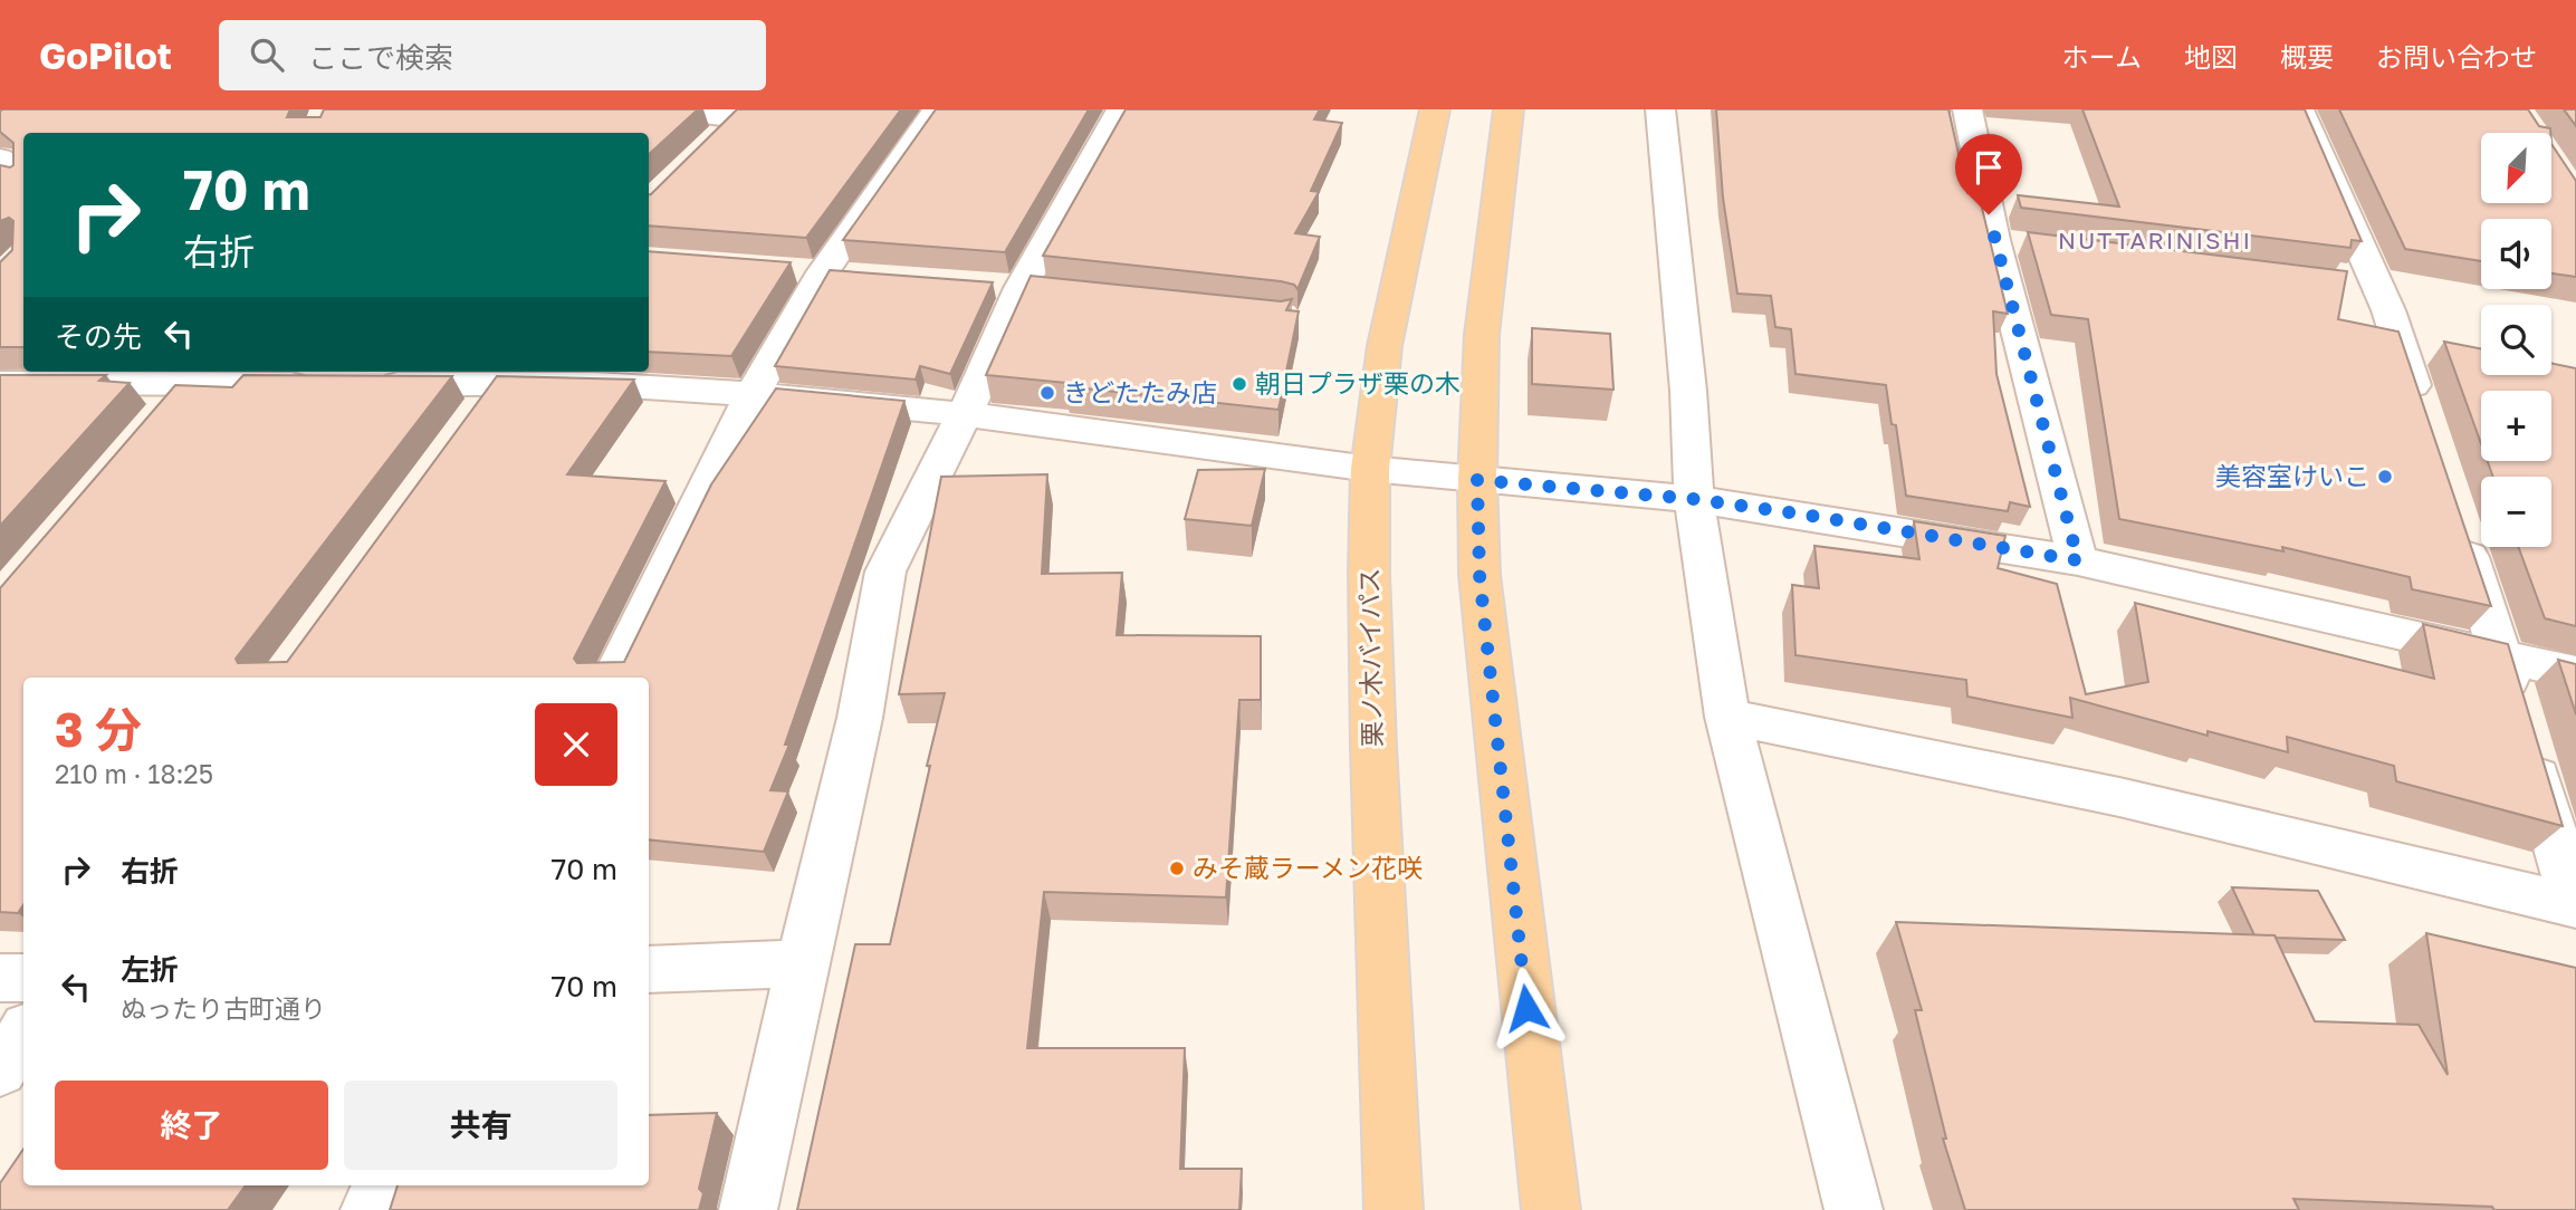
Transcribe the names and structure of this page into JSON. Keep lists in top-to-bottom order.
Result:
{
  "streets": {
    "main road": ["栗ノ木バイパス"]
  },
  "districts": ["NUTTARINISHI"],
  "places": [
    "朝日プラザ栗の木",
    "きどたたみ店",
    "美容室けいこ",
    "みそ蔵ラーメン花咲"
  ],
  "north": "bottom left",
  "page": {
    "header": "GoPilot",
    "search": "ここで検索",
    "nav": [
      "ホーム",
      "地図",
      "概要",
      "お問い合わせ"
    ],
    "map_buttons": ["+", "−"],
    "turn": ["70 m", "右折"],
    "then": "その先",
    "heading": ["3 分", "210 m · 18:25"],
    "list": [
      {
        "name": "右折",
        "value": "70 m"
      },
      {
        "name": "左折",
        "note": "ぬったり古町通り",
        "value": "70 m"
      }
    ],
    "buttons": ["終了", "共有"]
  }
}
